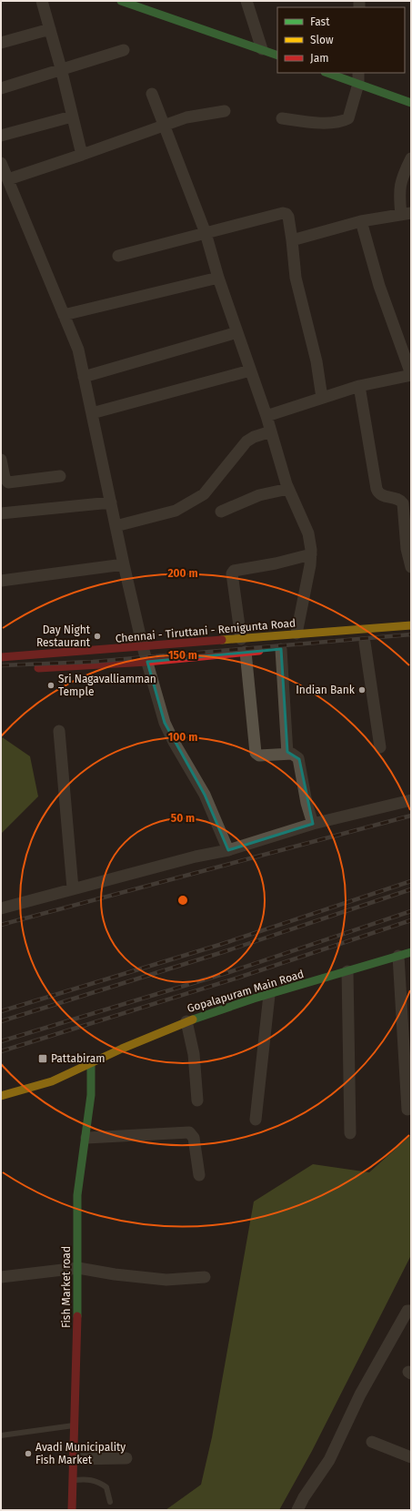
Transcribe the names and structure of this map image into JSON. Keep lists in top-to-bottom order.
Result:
{
  "streets": {
    "main road": ["Chennai - Tiruttani - Renigunta Road", "Gopalapuram Main Road", "Fish Market road"]
  },
  "crossings": [
    ["Gopalapuram Main Road", "Fish Market road"]
  ],
  "places": {
    "other": [
      "Day Night Restaurant",
      "Sri Nagavalliamman Temple",
      "Indian Bank",
      "Avadi Municipality Fish Market"
    ],
    "transit": ["Pattabiram"]
  },
  "legend": ["Fast", "Slow", "Jam"],
  "rings": [
    "200 m",
    "150 m",
    "100 m",
    "50 m"
  ]
}
